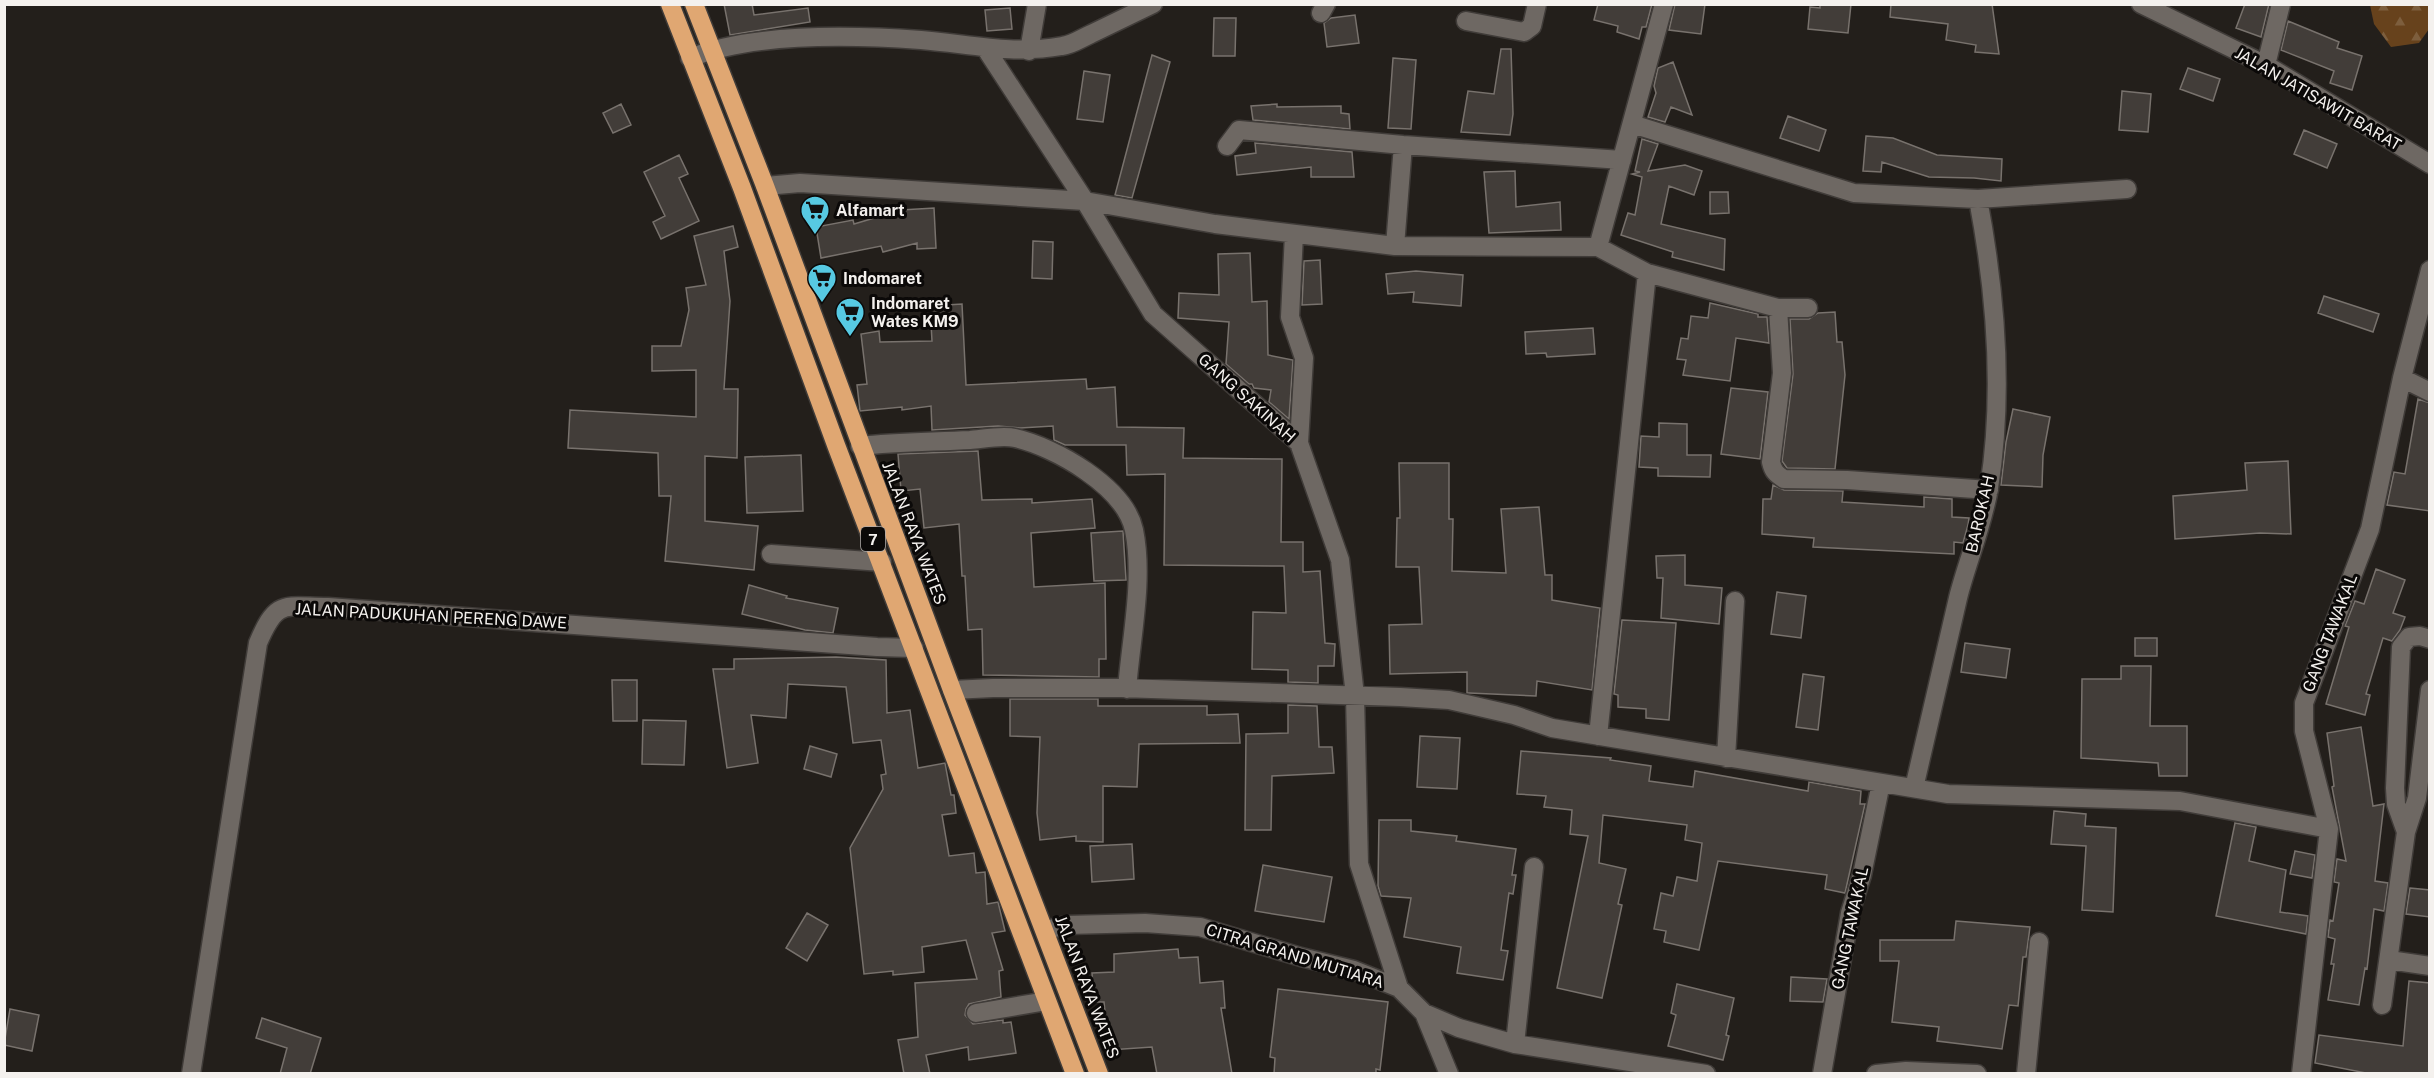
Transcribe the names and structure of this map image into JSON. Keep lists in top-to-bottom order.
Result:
{
  "streets": {
    "highway": ["JALAN RAYA WATES", "7"],
    "street": [
      "JALAN JATISAWIT BARAT",
      "GANG SAKINAH",
      "BAROKAH",
      "JALAN PADUKUHAN PERENG DAWE",
      "GANG TAWAKAL",
      "CITRA GRAND MUTIARA"
    ]
  },
  "crossings": [
    ["GANG SAKINAH", "CITRA GRAND MUTIARA"],
    ["JALAN RAYA WATES", "CITRA GRAND MUTIARA"],
    ["7", "JALAN PADUKUHAN PERENG DAWE"]
  ],
  "places": {
    "supermarket": ["Alfamart", "Indomaret", "Indomaret Wates KM9"]
  }
}
